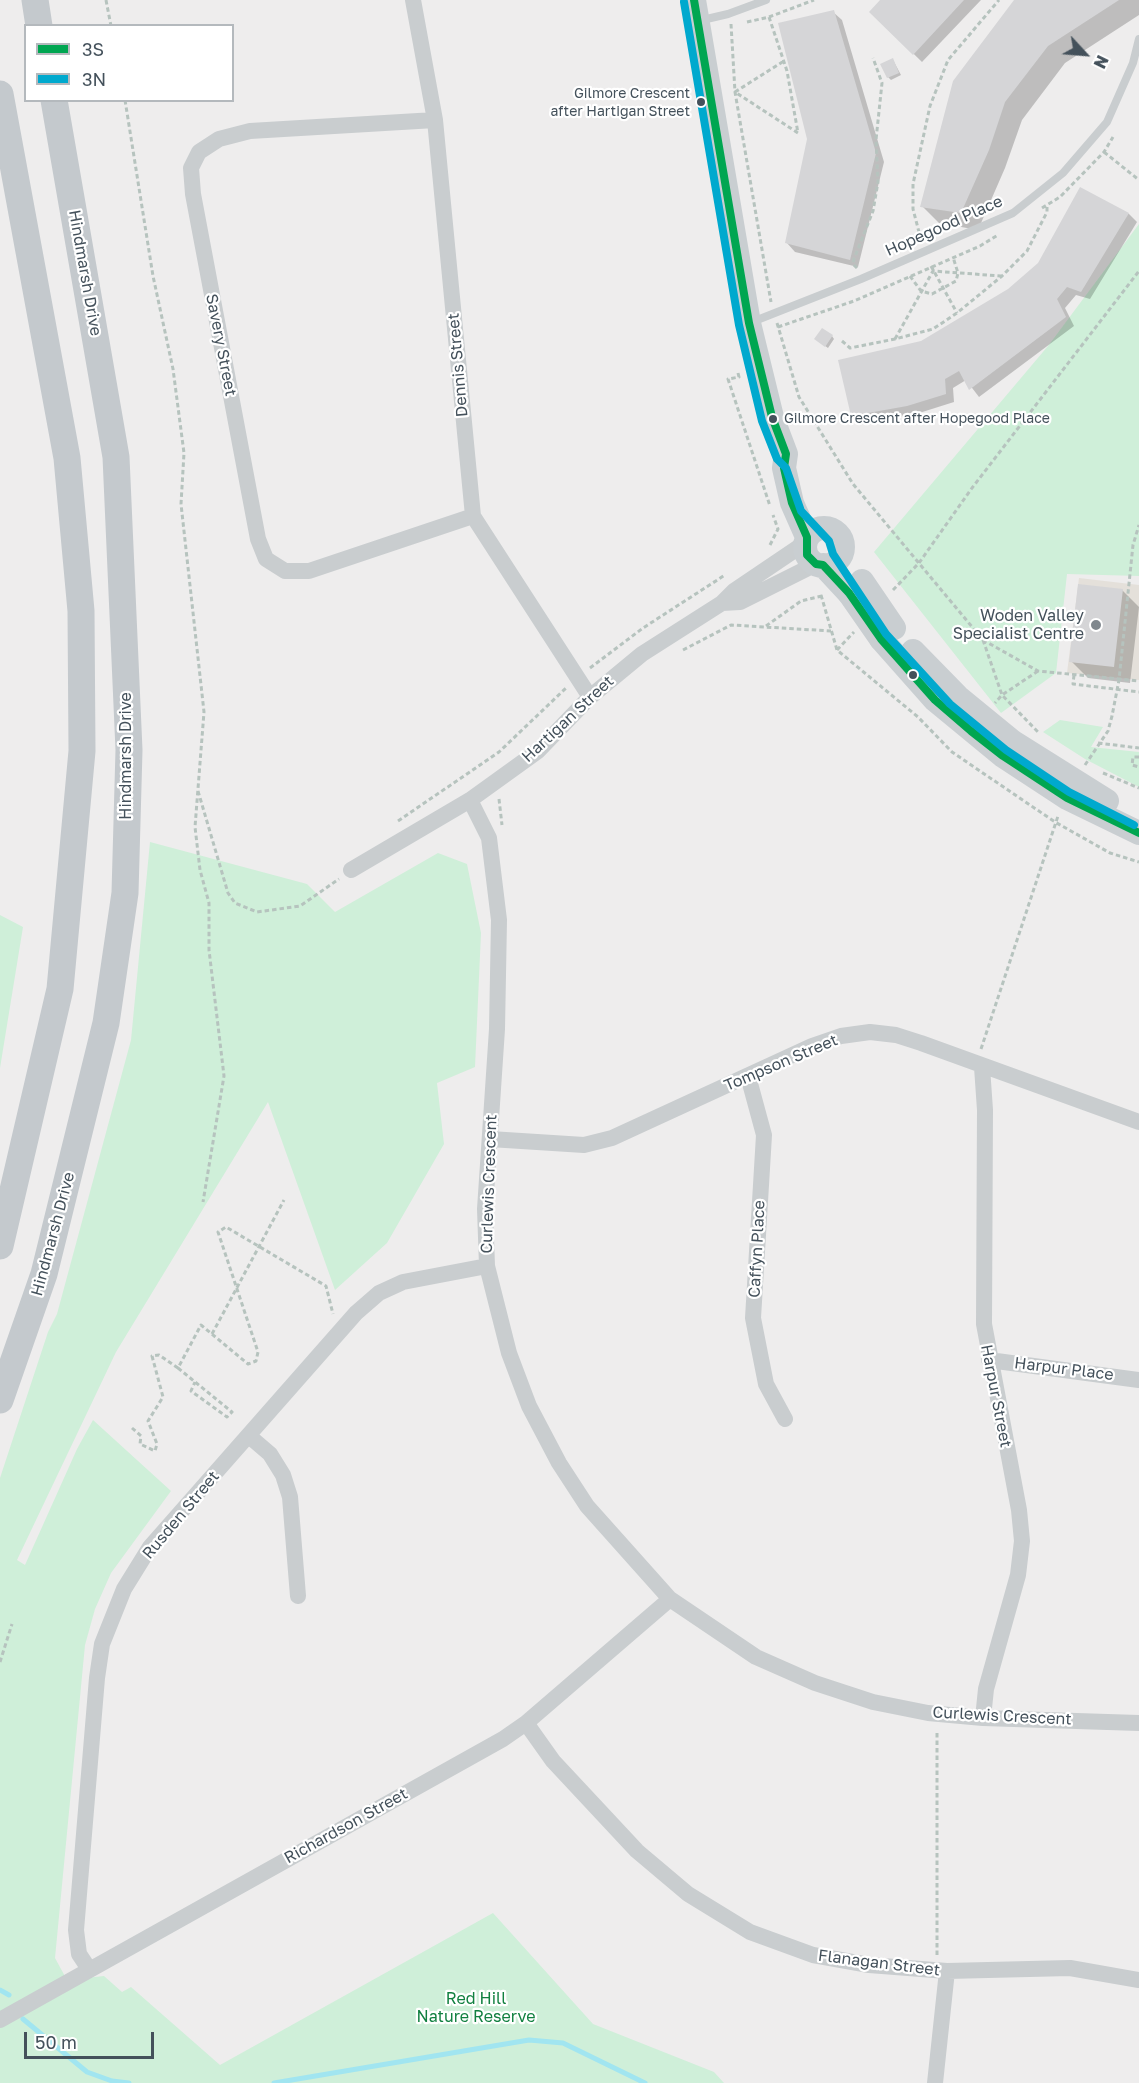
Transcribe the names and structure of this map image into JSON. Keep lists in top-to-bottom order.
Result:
{
  "streets": {
    "main road": ["Hindmarsh Drive"],
    "street": [
      "Savery Street",
      "Dennis Street",
      "Hartigan Street",
      "Tompson Street",
      "Curlewis Crescent",
      "Caffyn Place",
      "Harpur Place",
      "Harpur Street",
      "Rusden Street",
      "Richardson Street",
      "Flanagan Street"
    ],
    "lane": ["Hopegood Place"]
  },
  "crossings": [
    ["Savery Street", "Dennis Street"],
    ["Dennis Street", "Hartigan Street"],
    ["Hartigan Street", "Curlewis Crescent"],
    ["Tompson Street", "Curlewis Crescent"],
    ["Tompson Street", "Caffyn Place"],
    ["Tompson Street", "Harpur Street"],
    ["Curlewis Crescent", "Harpur Street"],
    ["Curlewis Crescent", "Rusden Street"],
    ["Curlewis Crescent", "Richardson Street"],
    ["Harpur Place", "Harpur Street"],
    ["Rusden Street", "Richardson Street"],
    ["Richardson Street", "Flanagan Street"]
  ],
  "parks": ["Red Hill Nature Reserve"],
  "places": ["Gilmore Crescent after Hartigan Street", "Gilmore Crescent after Hopegood Place", "Woden Valley Specialist Centre"],
  "lines": ["transit line 3S", "transit line 3N"],
  "legend": ["3S", "3N"],
  "scale_bar": "50 m",
  "north": "bottom right"
}
